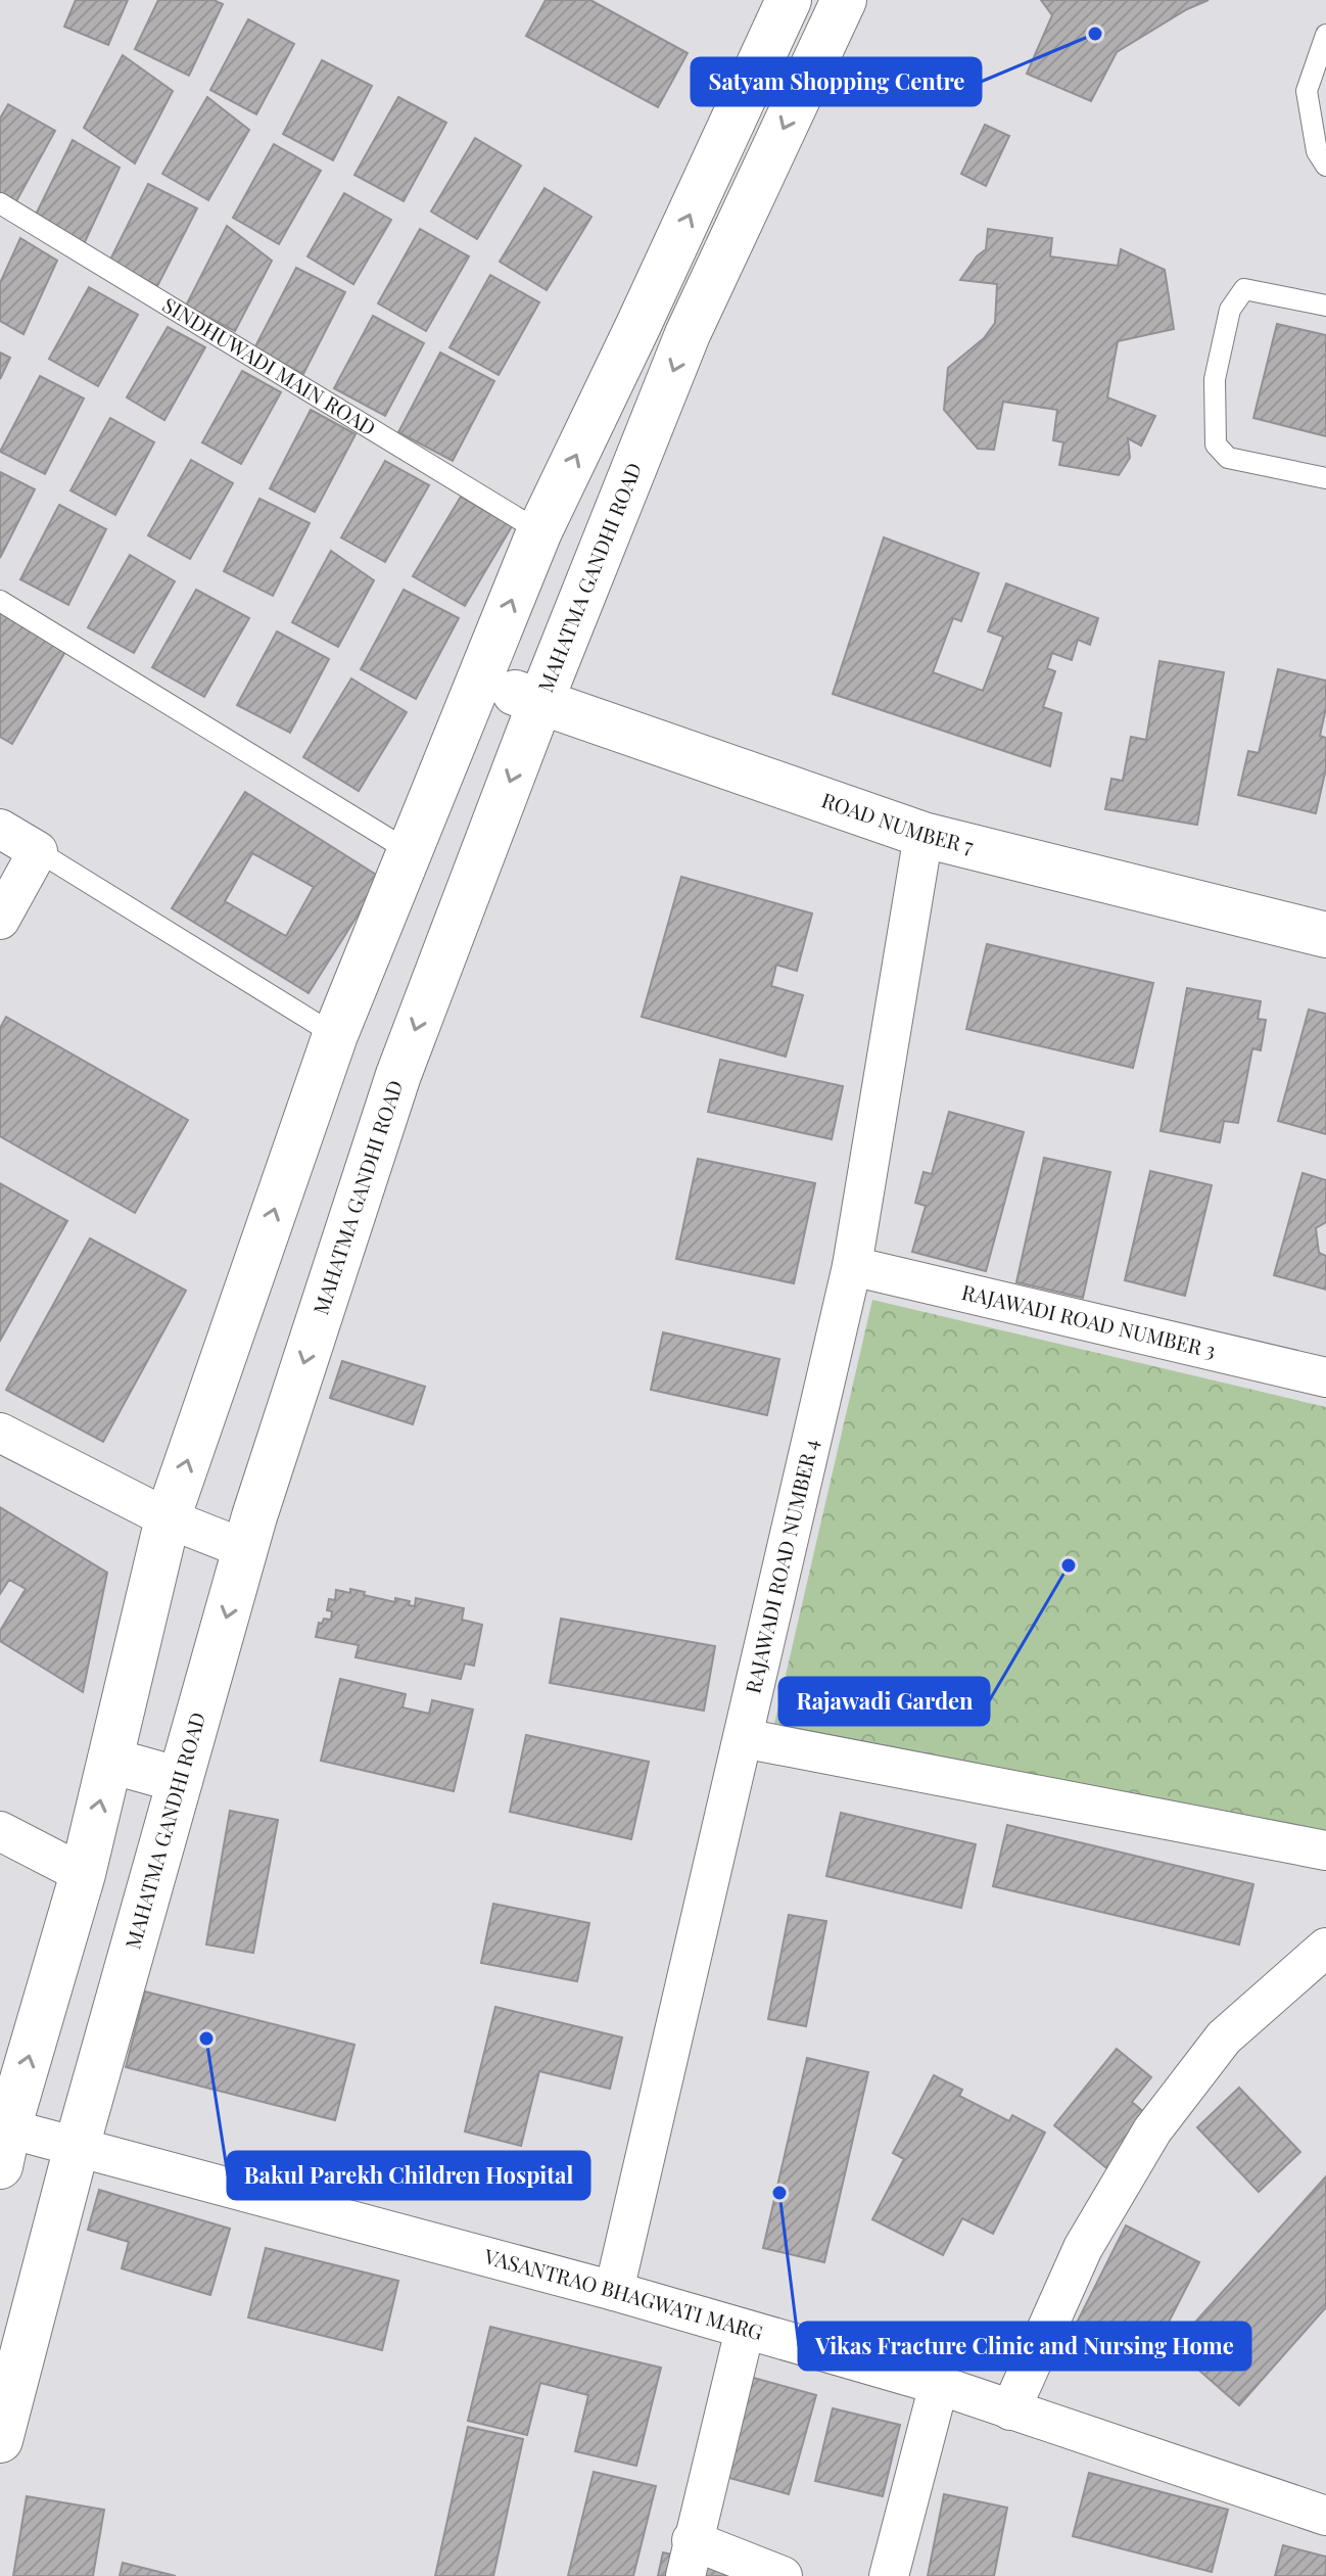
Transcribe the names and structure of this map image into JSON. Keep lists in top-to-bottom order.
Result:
{
  "streets": {
    "street": [
      "MAHATMA GANDHI ROAD",
      "ROAD NUMBER 7",
      "RAJAWADI ROAD NUMBER 3",
      "RAJAWADI ROAD NUMBER 4",
      "VASANTRAO BHAGWATI MARG"
    ],
    "lane": ["SINDHUWADI MAIN ROAD"]
  },
  "crossings": [
    ["MAHATMA GANDHI ROAD", "ROAD NUMBER 7"],
    ["MAHATMA GANDHI ROAD", "VASANTRAO BHAGWATI MARG"],
    ["ROAD NUMBER 7", "RAJAWADI ROAD NUMBER 4"],
    ["RAJAWADI ROAD NUMBER 3", "RAJAWADI ROAD NUMBER 4"],
    ["RAJAWADI ROAD NUMBER 4", "VASANTRAO BHAGWATI MARG"]
  ],
  "places": [
    "Satyam Shopping Centre",
    "Rajawadi Garden",
    "Bakul Parekh Children Hospital",
    "Vikas Fracture Clinic and Nursing Home"
  ]
}
